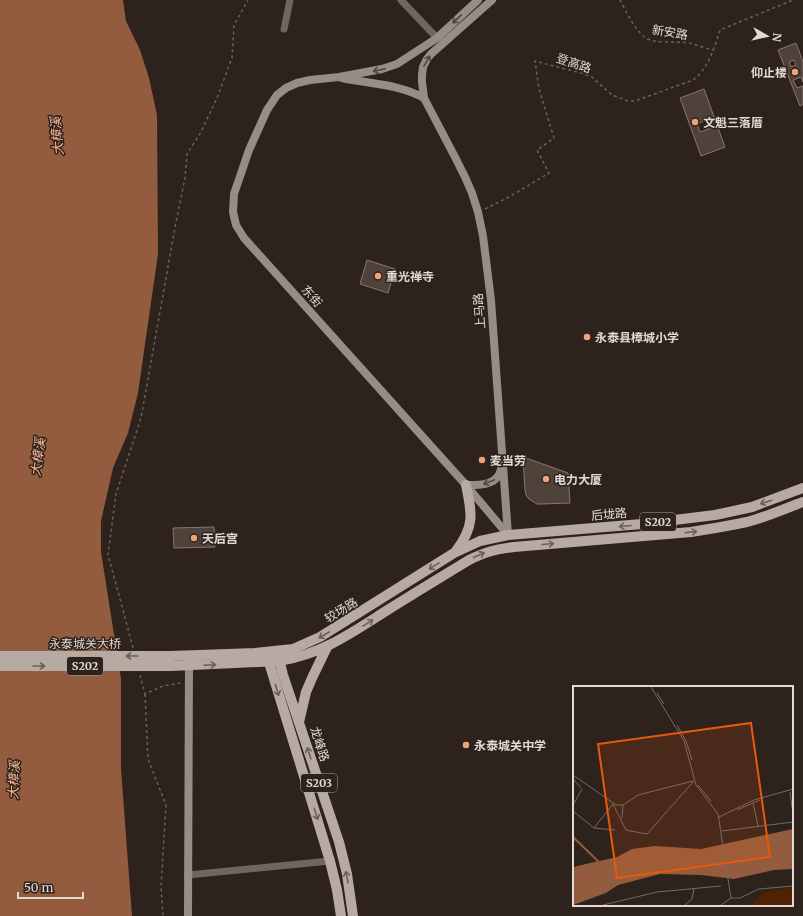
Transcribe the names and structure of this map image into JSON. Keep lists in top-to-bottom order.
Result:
{
  "streets": {
    "main road": [
      "后垅路",
      "S202",
      "较场路",
      "永泰城关大桥",
      "龙峰路",
      "S203"
    ],
    "street": ["东街", "上马路"],
    "path": ["新安路", "登高路"]
  },
  "crossings": [
    ["新安路", "登高路"],
    ["登高路", "上马路"],
    ["东街", "上马路"],
    ["东街", "后垅路"],
    ["东街", "较场路"],
    ["上马路", "后垅路"],
    ["上马路", "较场路"],
    ["后垅路", "较场路"],
    ["S202", "较场路"],
    ["较场路", "永泰城关大桥"],
    ["较场路", "龙峰路"]
  ],
  "water": ["大樟溪"],
  "places": [
    "仰止楼",
    "文魁三落厝",
    "重光禅寺",
    "永泰县樟城小学",
    "麦当劳",
    "电力大厦",
    "天后宫",
    "永泰城关中学"
  ],
  "scale_bar": "50 m",
  "north": "right"
}
